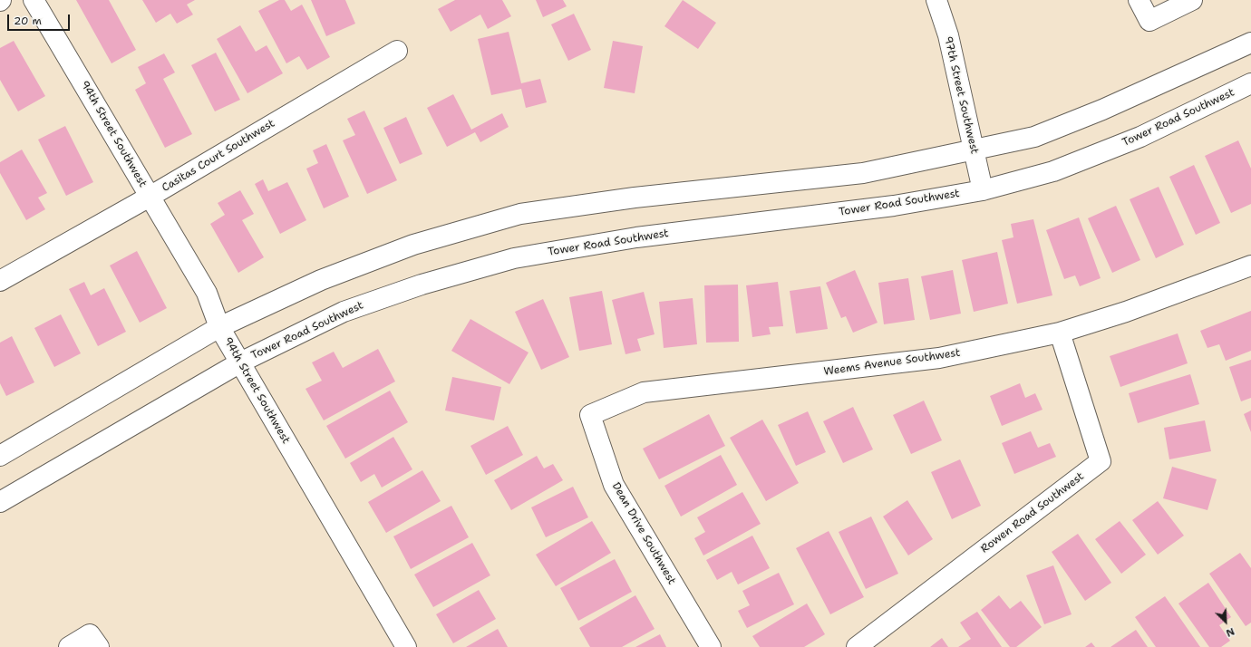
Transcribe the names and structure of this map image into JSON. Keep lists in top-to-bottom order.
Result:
{
  "streets": {
    "street": [
      "97th Street Southwest",
      "Tower Road Southwest",
      "94th Street Southwest",
      "Casitas Court Southwest",
      "Weems Avenue Southwest",
      "Rowen Road Southwest",
      "Dean Drive Southwest"
    ]
  },
  "crossings": [
    ["97th Street Southwest", "Tower Road Southwest"],
    ["Tower Road Southwest", "94th Street Southwest"],
    ["94th Street Southwest", "Casitas Court Southwest"],
    ["Weems Avenue Southwest", "Rowen Road Southwest"],
    ["Weems Avenue Southwest", "Dean Drive Southwest"]
  ],
  "scale_bar": "20 m",
  "north": "bottom right"
}
